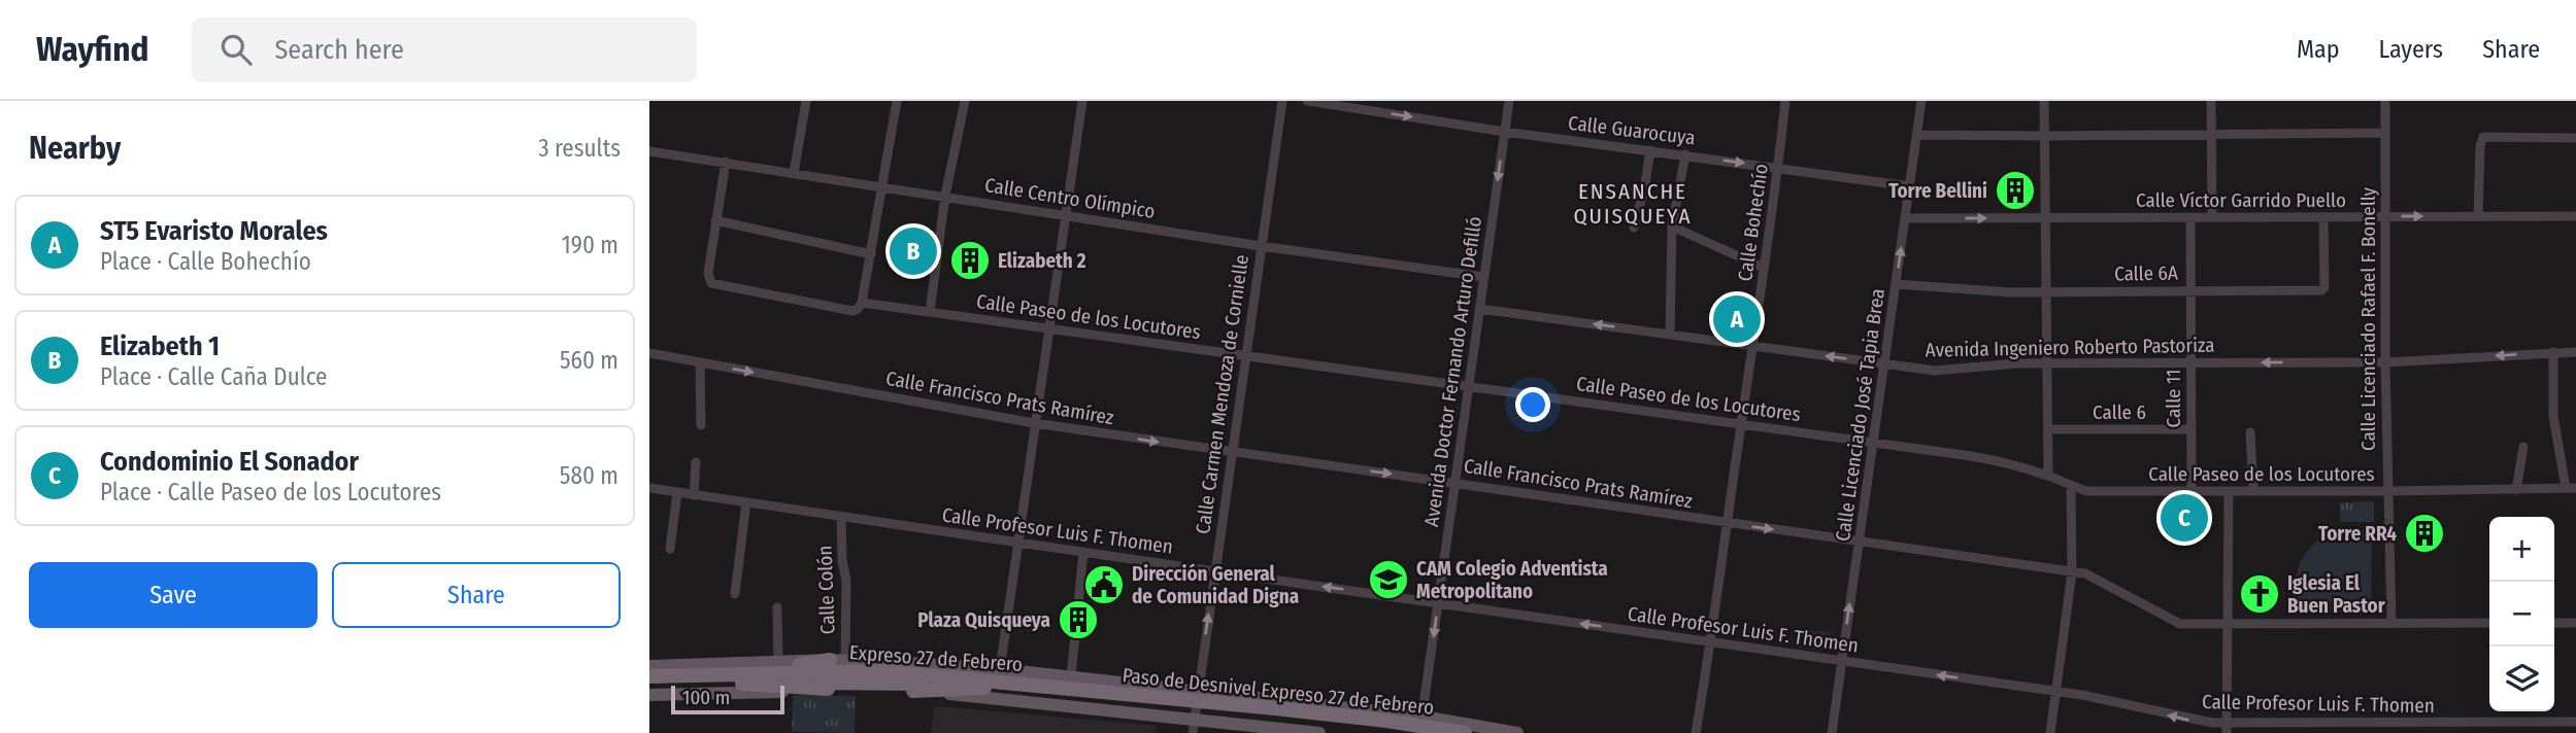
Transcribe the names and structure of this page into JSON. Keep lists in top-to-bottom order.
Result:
{
  "streets": {
    "highway": ["Expreso 27 de Febrero", "Paso de Desnivel Expreso 27 de Febrero"],
    "street": [
      "Calle Guarocuya",
      "Calle Centro Olímpico",
      "Calle Víctor Garrido Puello",
      "Calle Bohechío",
      "Calle 6A",
      "Calle Paseo de los Locutores",
      "Calle Licenciado Rafael F. Bonelly",
      "Avenida Ingeniero Roberto Pastoriza",
      "Avenida Doctor Fernando Arturo Defilló",
      "Calle Carmen Mendoza de Cornielle",
      "Calle Francisco Prats Ramírez",
      "Calle 11",
      "Calle 6",
      "Calle Licenciado José Tapia Brea",
      "Calle Profesor Luis F. Thomen",
      "Calle Colón"
    ]
  },
  "crossings": [
    ["Calle Guarocuya", "Calle Bohechío"],
    ["Calle Guarocuya", "Avenida Doctor Fernando Arturo Defilló"],
    ["Calle Guarocuya", "Calle Licenciado José Tapia Brea"],
    ["Calle Centro Olímpico", "Avenida Doctor Fernando Arturo Defilló"],
    ["Calle Centro Olímpico", "Calle Carmen Mendoza de Cornielle"],
    ["Calle Víctor Garrido Puello", "Calle 6A"],
    ["Calle Víctor Garrido Puello", "Calle Licenciado Rafael F. Bonelly"],
    ["Calle Víctor Garrido Puello", "Calle 11"],
    ["Calle Víctor Garrido Puello", "Calle Licenciado José Tapia Brea"],
    ["Calle Bohechío", "Calle Paseo de los Locutores"],
    ["Calle Bohechío", "Avenida Ingeniero Roberto Pastoriza"],
    ["Calle Bohechío", "Calle Francisco Prats Ramírez"],
    ["Calle Bohechío", "Calle Profesor Luis F. Thomen"],
    ["Calle 6A", "Calle 11"],
    ["Calle 6A", "Calle Licenciado José Tapia Brea"],
    ["Calle Paseo de los Locutores", "Calle Licenciado Rafael F. Bonelly"],
    ["Calle Paseo de los Locutores", "Avenida Doctor Fernando Arturo Defilló"],
    ["Calle Paseo de los Locutores", "Calle Carmen Mendoza de Cornielle"],
    ["Calle Paseo de los Locutores", "Calle 11"],
    ["Calle Paseo de los Locutores", "Calle Licenciado José Tapia Brea"],
    ["Calle Licenciado Rafael F. Bonelly", "Avenida Ingeniero Roberto Pastoriza"],
    ["Calle Licenciado Rafael F. Bonelly", "Calle Francisco Prats Ramírez"],
    ["Avenida Ingeniero Roberto Pastoriza", "Avenida Doctor Fernando Arturo Defilló"],
    ["Avenida Ingeniero Roberto Pastoriza", "Calle 11"],
    ["Avenida Ingeniero Roberto Pastoriza", "Calle Licenciado José Tapia Brea"],
    ["Avenida Doctor Fernando Arturo Defilló", "Calle Francisco Prats Ramírez"],
    ["Avenida Doctor Fernando Arturo Defilló", "Calle Profesor Luis F. Thomen"],
    ["Calle Carmen Mendoza de Cornielle", "Calle Francisco Prats Ramírez"],
    ["Calle Carmen Mendoza de Cornielle", "Calle Profesor Luis F. Thomen"],
    ["Calle Francisco Prats Ramírez", "Calle Licenciado José Tapia Brea"],
    ["Calle 11", "Calle 6"],
    ["Calle Licenciado José Tapia Brea", "Calle Profesor Luis F. Thomen"],
    ["Calle Profesor Luis F. Thomen", "Calle Colón"],
    ["Expreso 27 de Febrero", "Paso de Desnivel Expreso 27 de Febrero"]
  ],
  "one_way": [
    "Calle Guarocuya",
    "Avenida Ingeniero Roberto Pastoriza",
    "Avenida Doctor Fernando Arturo Defilló",
    "Calle Francisco Prats Ramírez",
    "Calle Profesor Luis F. Thomen"
  ],
  "districts": ["ENSANCHE QUISQUEYA"],
  "places": {
    "building": [
      "Torre Bellini",
      "Elizabeth 2",
      "Torre RR4",
      "Plaza Quisqueya"
    ],
    "school or university": ["CAM Colegio Adventista Metropolitano"],
    "public building": ["Dirección General de Comunidad Digna"],
    "church": ["Iglesia El Buen Pastor"]
  },
  "scale_bar": "100 m",
  "page": {
    "header": "Wayfind",
    "search": "Search here",
    "nav": ["Map", "Layers", "Share"],
    "heading": ["Nearby", "3 results"],
    "list": [
      {
        "mark": "A",
        "name": "ST5 Evaristo Morales",
        "note": "Place · Calle Bohechío",
        "value": "190 m"
      },
      {
        "mark": "B",
        "name": "Elizabeth 1",
        "note": "Place · Calle Caña Dulce",
        "value": "560 m"
      },
      {
        "mark": "C",
        "name": "Condominio El Sonador",
        "note": "Place · Calle Paseo de los Locutores",
        "value": "580 m"
      }
    ],
    "pins": ["B", "A", "C"],
    "map_buttons": ["+", "−"],
    "buttons": ["Save", "Share"],
    "scale": "100 m"
  }
}
